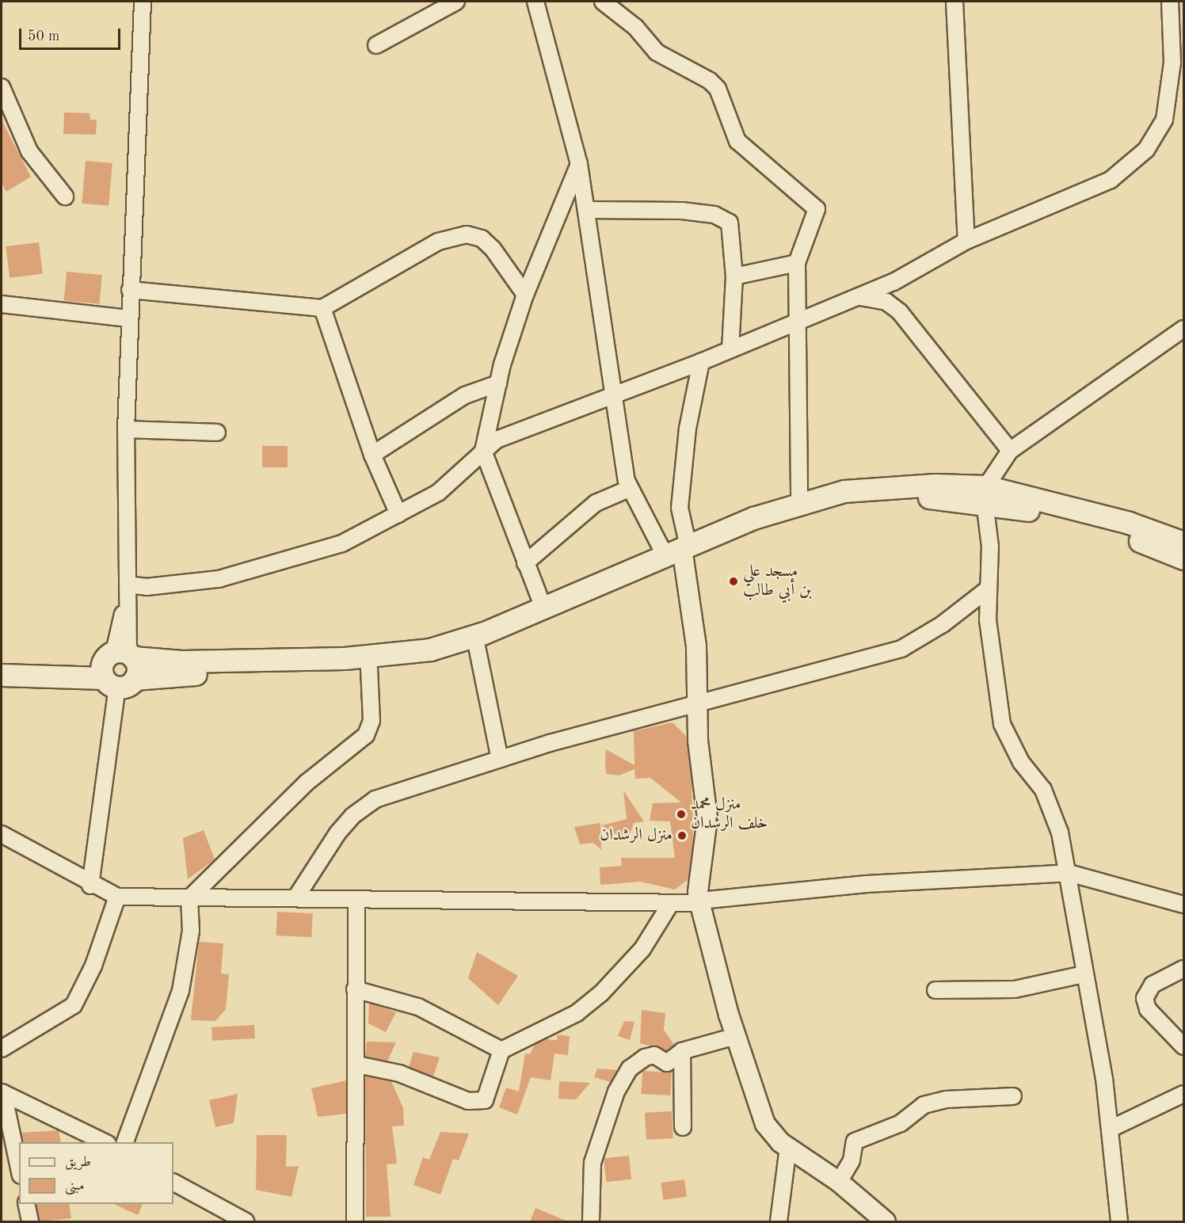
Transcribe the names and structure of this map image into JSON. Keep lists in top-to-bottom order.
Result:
{
  "places": ["مسجد علي بن أبي طالب", "منزل محمد خلف الرشدان", "منزل الرشدان"],
  "legend": ["طريق", "مبنى"],
  "scale_bar": "50 m"
}
